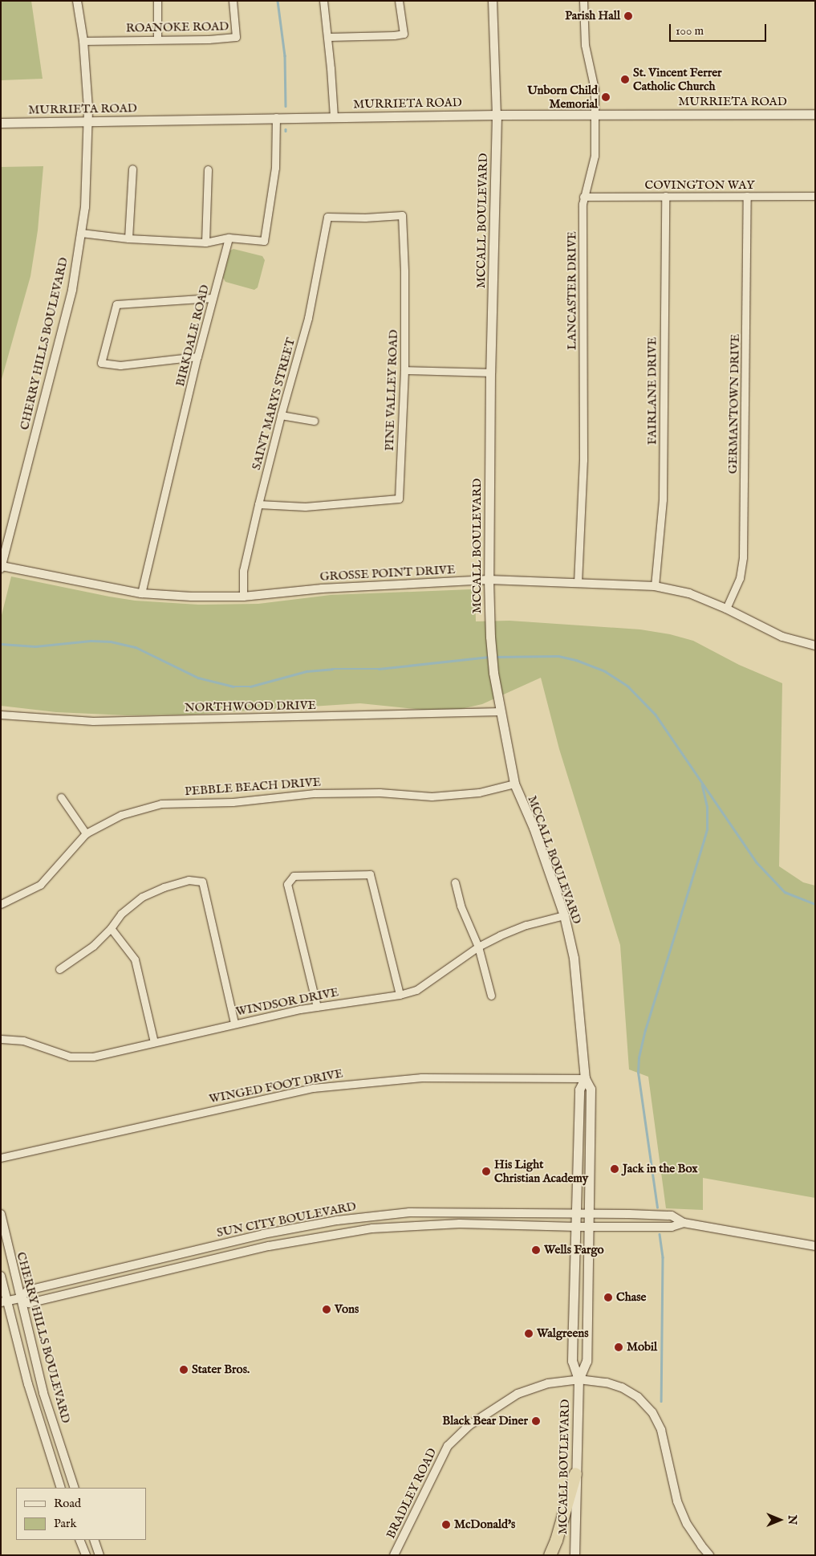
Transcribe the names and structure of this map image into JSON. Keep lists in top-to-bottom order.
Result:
{
  "streets": {
    "main road": ["MURRIETA ROAD", "MCCALL BOULEVARD"],
    "street": [
      "ROANOKE ROAD",
      "COVINGTON WAY",
      "LANCASTER DRIVE",
      "BIRKDALE ROAD",
      "CHERRY HILLS BOULEVARD",
      "PINE VALLEY ROAD",
      "FAIRLANE DRIVE",
      "SAINT MARYS STREET",
      "GERMANTOWN DRIVE",
      "GROSSE POINT DRIVE",
      "NORTHWOOD DRIVE",
      "PEBBLE BEACH DRIVE",
      "WINDSOR DRIVE",
      "WINGED FOOT DRIVE",
      "SUN CITY BOULEVARD",
      "BRADLEY ROAD"
    ]
  },
  "crossings": [
    ["ROANOKE ROAD", "CHERRY HILLS BOULEVARD"],
    ["MURRIETA ROAD", "MCCALL BOULEVARD"],
    ["MURRIETA ROAD", "LANCASTER DRIVE"],
    ["MURRIETA ROAD", "CHERRY HILLS BOULEVARD"],
    ["COVINGTON WAY", "LANCASTER DRIVE"],
    ["COVINGTON WAY", "FAIRLANE DRIVE"],
    ["COVINGTON WAY", "GERMANTOWN DRIVE"],
    ["MCCALL BOULEVARD", "GROSSE POINT DRIVE"],
    ["MCCALL BOULEVARD", "NORTHWOOD DRIVE"],
    ["MCCALL BOULEVARD", "PEBBLE BEACH DRIVE"],
    ["MCCALL BOULEVARD", "WINDSOR DRIVE"],
    ["MCCALL BOULEVARD", "WINGED FOOT DRIVE"],
    ["MCCALL BOULEVARD", "SUN CITY BOULEVARD"],
    ["MCCALL BOULEVARD", "BRADLEY ROAD"],
    ["LANCASTER DRIVE", "GROSSE POINT DRIVE"],
    ["BIRKDALE ROAD", "GROSSE POINT DRIVE"],
    ["CHERRY HILLS BOULEVARD", "GROSSE POINT DRIVE"],
    ["CHERRY HILLS BOULEVARD", "SUN CITY BOULEVARD"],
    ["PINE VALLEY ROAD", "SAINT MARYS STREET"],
    ["FAIRLANE DRIVE", "GROSSE POINT DRIVE"],
    ["SAINT MARYS STREET", "GROSSE POINT DRIVE"],
    ["GERMANTOWN DRIVE", "GROSSE POINT DRIVE"]
  ],
  "places": [
    "Parish Hall",
    "St. Vincent Ferrer Catholic Church",
    "Unborn Child Memorial",
    "Jack in the Box",
    "His Light Christian Academy",
    "Wells Fargo",
    "Chase",
    "Vons",
    "Walgreens",
    "Mobil",
    "Stater Bros.",
    "Black Bear Diner",
    "McDonald's"
  ],
  "legend": ["Road", "Park"],
  "scale_bar": "100 m",
  "north": "right"
}
